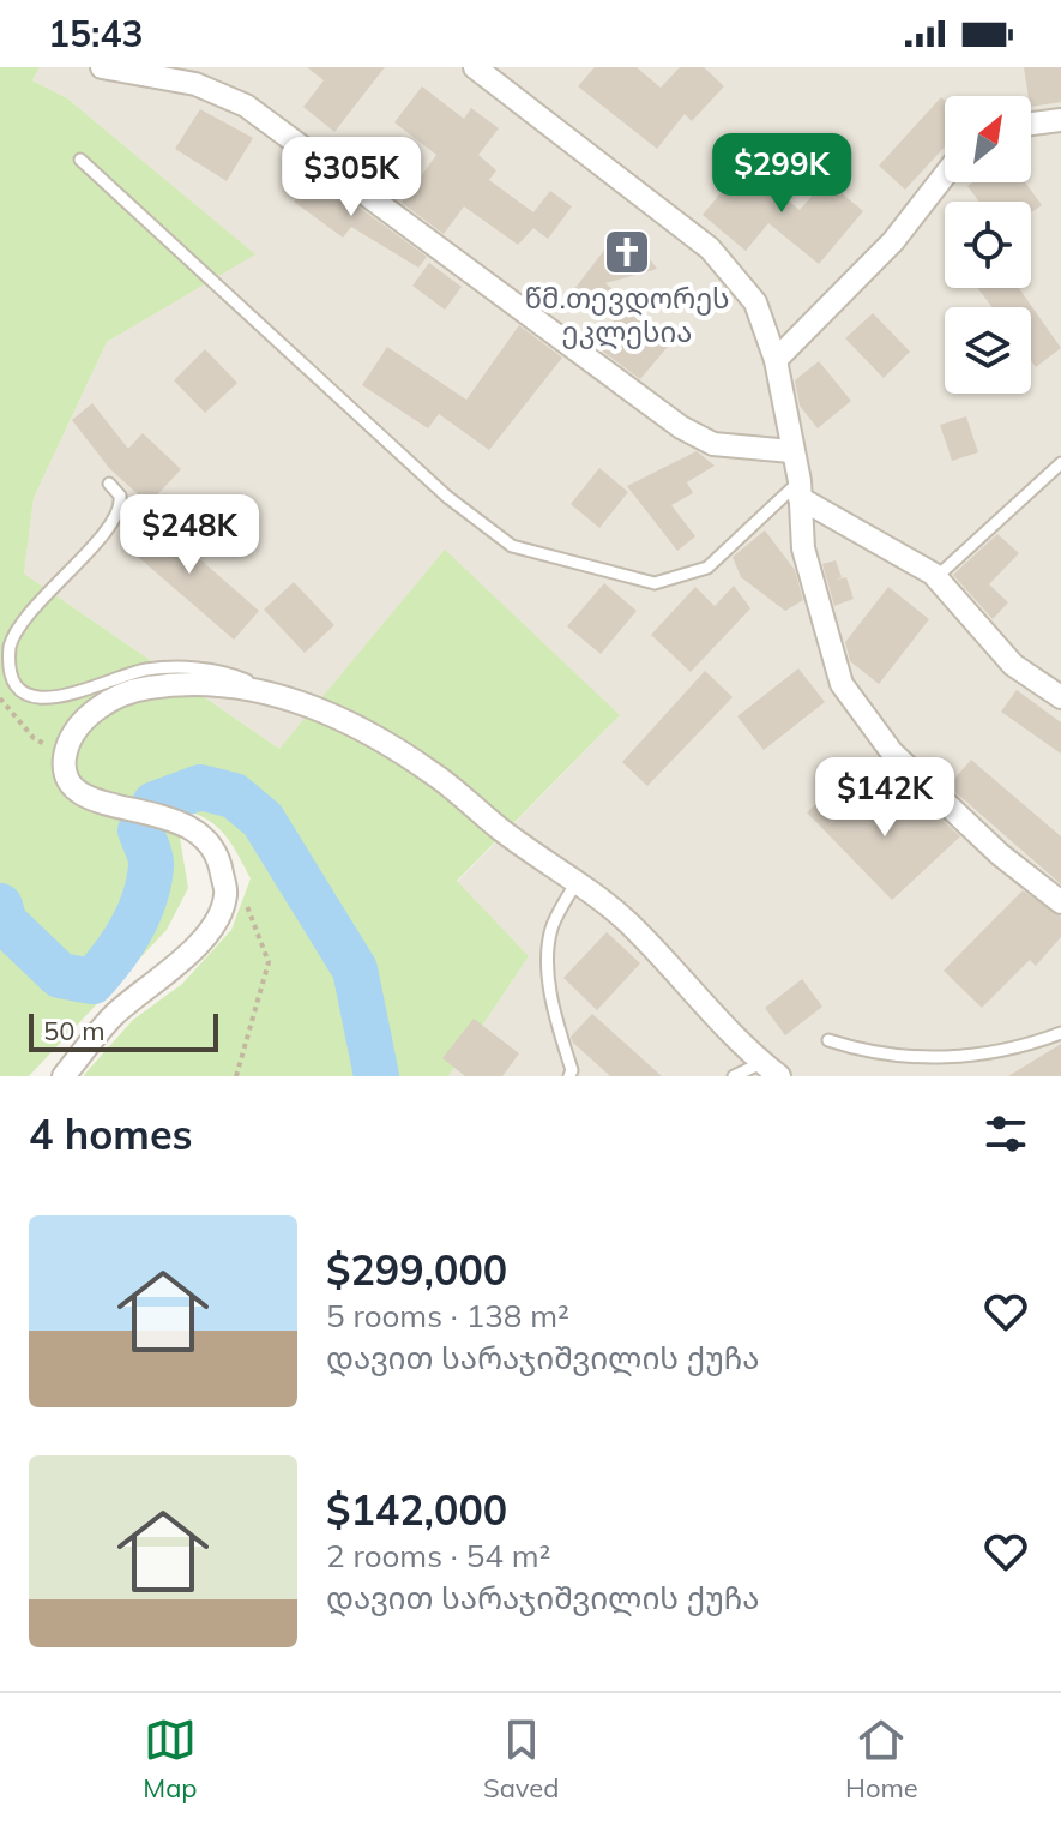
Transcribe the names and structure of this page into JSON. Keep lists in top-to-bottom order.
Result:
{
  "places": {
    "church": ["წმ.თევდორეს ეკლესია"]
  },
  "scale_bar": "50 m",
  "north": "top right",
  "page": {
    "status": "15:43",
    "price": [
      "$299K",
      "$305K",
      "$248K",
      "$142K"
    ],
    "scale": "50 m",
    "heading": "4 homes",
    "list": [
      {
        "name": "$299,000",
        "note": "5 rooms · 138 m² · დავით სარაჯიშვილის ქუჩა"
      },
      {
        "name": "$142,000",
        "note": "2 rooms · 54 m² · დავით სარაჯიშვილის ქუჩა"
      }
    ],
    "tabs": ["Map", "Saved", "Home"]
  }
}
